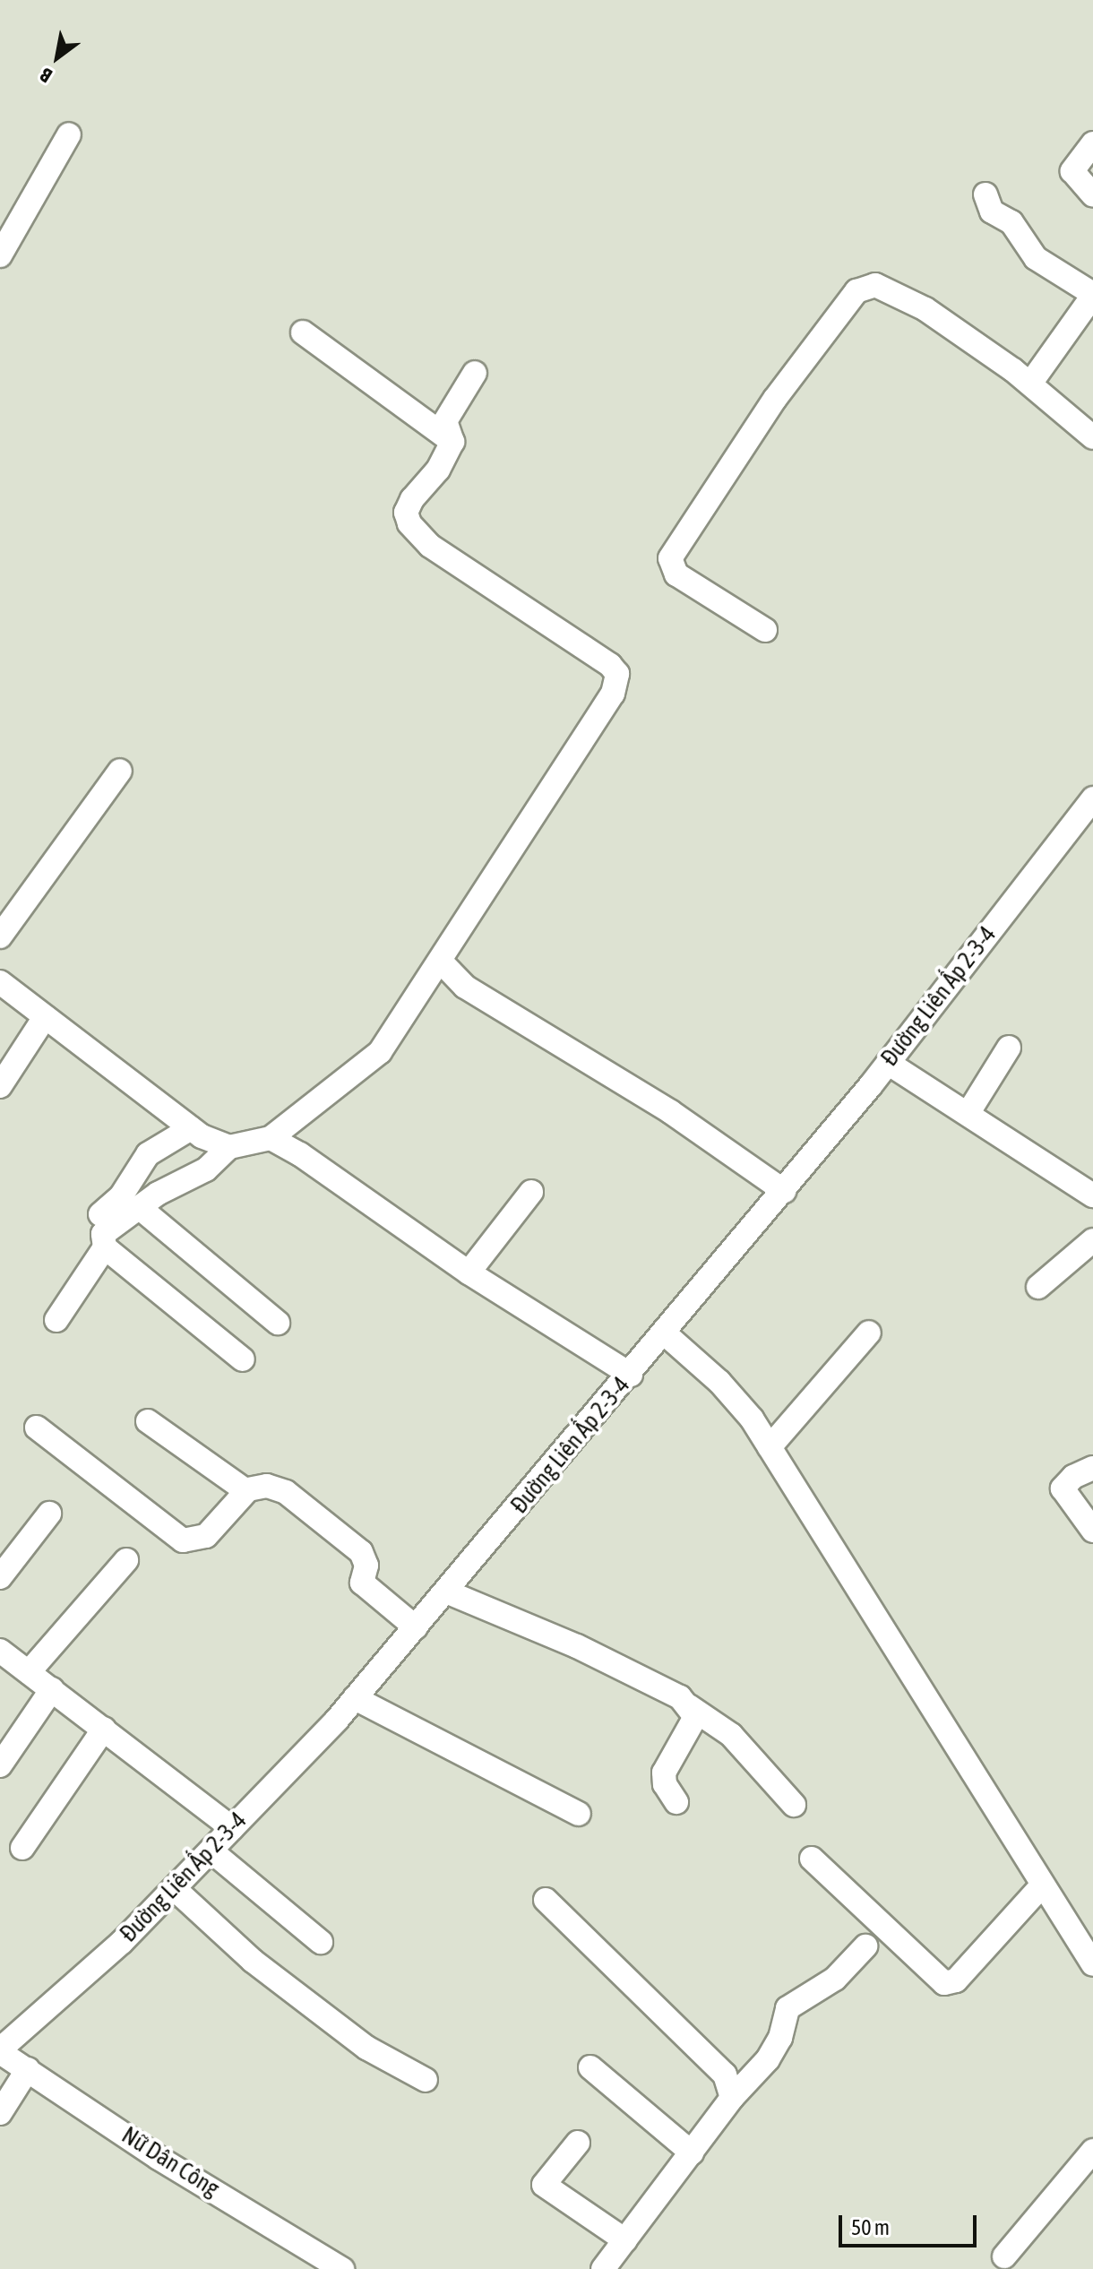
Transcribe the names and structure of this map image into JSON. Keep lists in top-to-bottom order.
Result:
{
  "streets": {
    "street": ["Đường Liên Ấp 2-3-4", "Nữ Dân Công"]
  },
  "crossings": [
    ["Đường Liên Ấp 2-3-4", "Nữ Dân Công"]
  ],
  "scale_bar": "50 m",
  "north": "bottom left"
}
